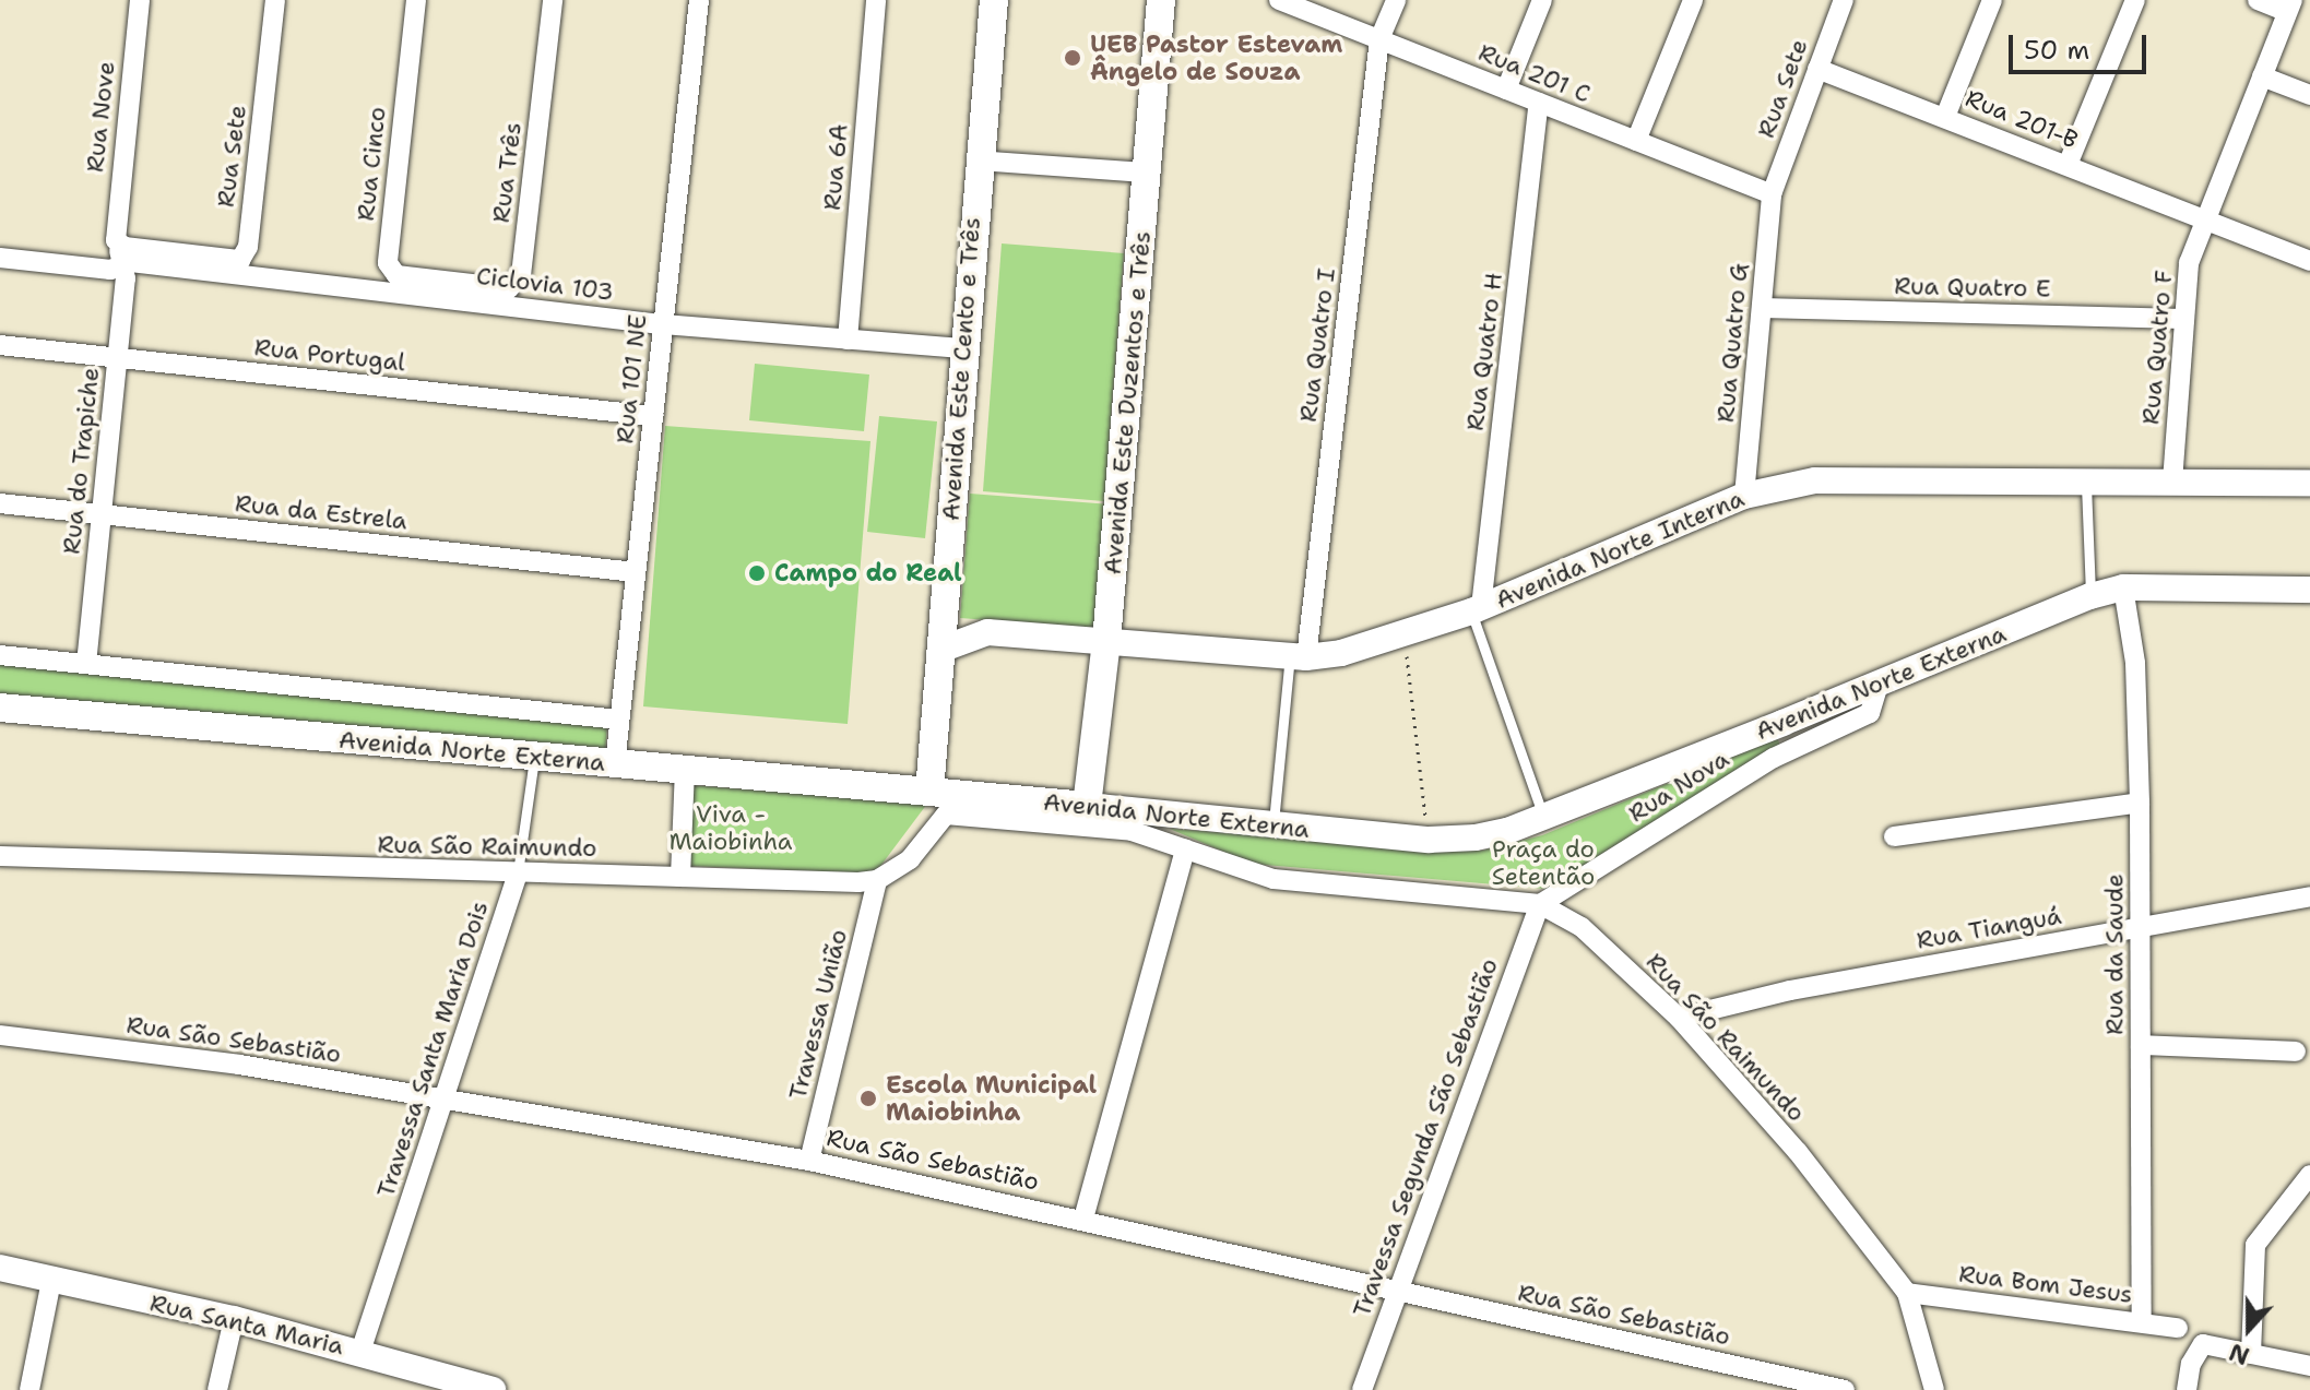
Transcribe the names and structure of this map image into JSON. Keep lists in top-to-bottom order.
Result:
{
  "streets": {
    "main road": ["Avenida Este Cento e Três", "Avenida Este Duzentos e Três", "Avenida Norte Externa"],
    "street": [
      "Rua 201 C",
      "Rua Sete",
      "Rua Nove",
      "Rua 201-B",
      "Rua Cinco",
      "Rua 6A",
      "Rua Três",
      "Ciclovia 103",
      "Rua Quatro E",
      "Rua Quatro G",
      "Rua Quatro I",
      "Rua Quatro F",
      "Rua Quatro H",
      "Rua Portugal",
      "Rua 101 NE",
      "Rua do Trapiche",
      "Rua da Estrela",
      "Avenida Norte Interna",
      "Rua Nova",
      "Rua São Raimundo",
      "Rua Tianguá",
      "Rua da Saude",
      "Travessa União",
      "Rua São Sebastião",
      "Travessa Santa Maria Dois",
      "Travessa Segunda São Sebastião",
      "Rua Bom Jesus",
      "Rua Santa Maria"
    ]
  },
  "crossings": [
    ["Rua 201 C", "Rua Sete"],
    ["Rua 201 C", "Rua Quatro G"],
    ["Rua 201 C", "Rua Quatro I"],
    ["Rua 201 C", "Rua Quatro H"],
    ["Rua Sete", "Rua Nove"],
    ["Rua Sete", "Rua 201-B"],
    ["Rua Sete", "Rua Quatro G"],
    ["Rua Nove", "Ciclovia 103"],
    ["Rua Nove", "Rua do Trapiche"],
    ["Rua 201-B", "Rua Quatro F"],
    ["Rua Cinco", "Rua Três"],
    ["Rua Cinco", "Ciclovia 103"],
    ["Rua 6A", "Ciclovia 103"],
    ["Rua Três", "Ciclovia 103"],
    ["Ciclovia 103", "Avenida Este Cento e Três"],
    ["Ciclovia 103", "Rua 101 NE"],
    ["Ciclovia 103", "Rua do Trapiche"],
    ["Rua Quatro E", "Rua Quatro G"],
    ["Rua Quatro E", "Rua Quatro F"],
    ["Rua Quatro G", "Avenida Norte Interna"],
    ["Rua Quatro I", "Avenida Norte Interna"],
    ["Rua Quatro F", "Avenida Norte Interna"],
    ["Rua Quatro H", "Avenida Norte Interna"],
    ["Rua Portugal", "Rua 101 NE"],
    ["Rua Portugal", "Rua do Trapiche"],
    ["Avenida Este Cento e Três", "Avenida Norte Interna"],
    ["Avenida Este Cento e Três", "Avenida Norte Externa"],
    ["Avenida Este Cento e Três", "Rua São Raimundo"],
    ["Rua 101 NE", "Rua da Estrela"],
    ["Rua 101 NE", "Avenida Norte Externa"],
    ["Avenida Este Duzentos e Três", "Avenida Norte Interna"],
    ["Avenida Este Duzentos e Três", "Avenida Norte Externa"],
    ["Rua do Trapiche", "Rua da Estrela"],
    ["Rua do Trapiche", "Avenida Norte Externa"],
    ["Avenida Norte Externa", "Rua Nova"],
    ["Avenida Norte Externa", "Rua São Raimundo"],
    ["Avenida Norte Externa", "Rua da Saude"],
    ["Avenida Norte Externa", "Travessa Santa Maria Dois"],
    ["Rua Nova", "Rua São Raimundo"],
    ["Rua Nova", "Travessa Segunda São Sebastião"],
    ["Rua São Raimundo", "Rua Tianguá"],
    ["Rua São Raimundo", "Travessa União"],
    ["Rua São Raimundo", "Travessa Santa Maria Dois"],
    ["Rua São Raimundo", "Travessa Segunda São Sebastião"],
    ["Rua São Raimundo", "Rua Bom Jesus"],
    ["Rua Tianguá", "Rua da Saude"],
    ["Rua da Saude", "Rua Bom Jesus"],
    ["Travessa União", "Rua São Sebastião"],
    ["Rua São Sebastião", "Travessa Santa Maria Dois"],
    ["Rua São Sebastião", "Travessa Segunda São Sebastião"],
    ["Travessa Santa Maria Dois", "Rua Santa Maria"]
  ],
  "parks": ["Viva - Maiobinha", "Praça do Setentão"],
  "places": ["UEB Pastor Estevam Ângelo de Souza", "Campo do Real", "Escola Municipal Maiobinha"],
  "scale_bar": "50 m",
  "north": "bottom"
}
